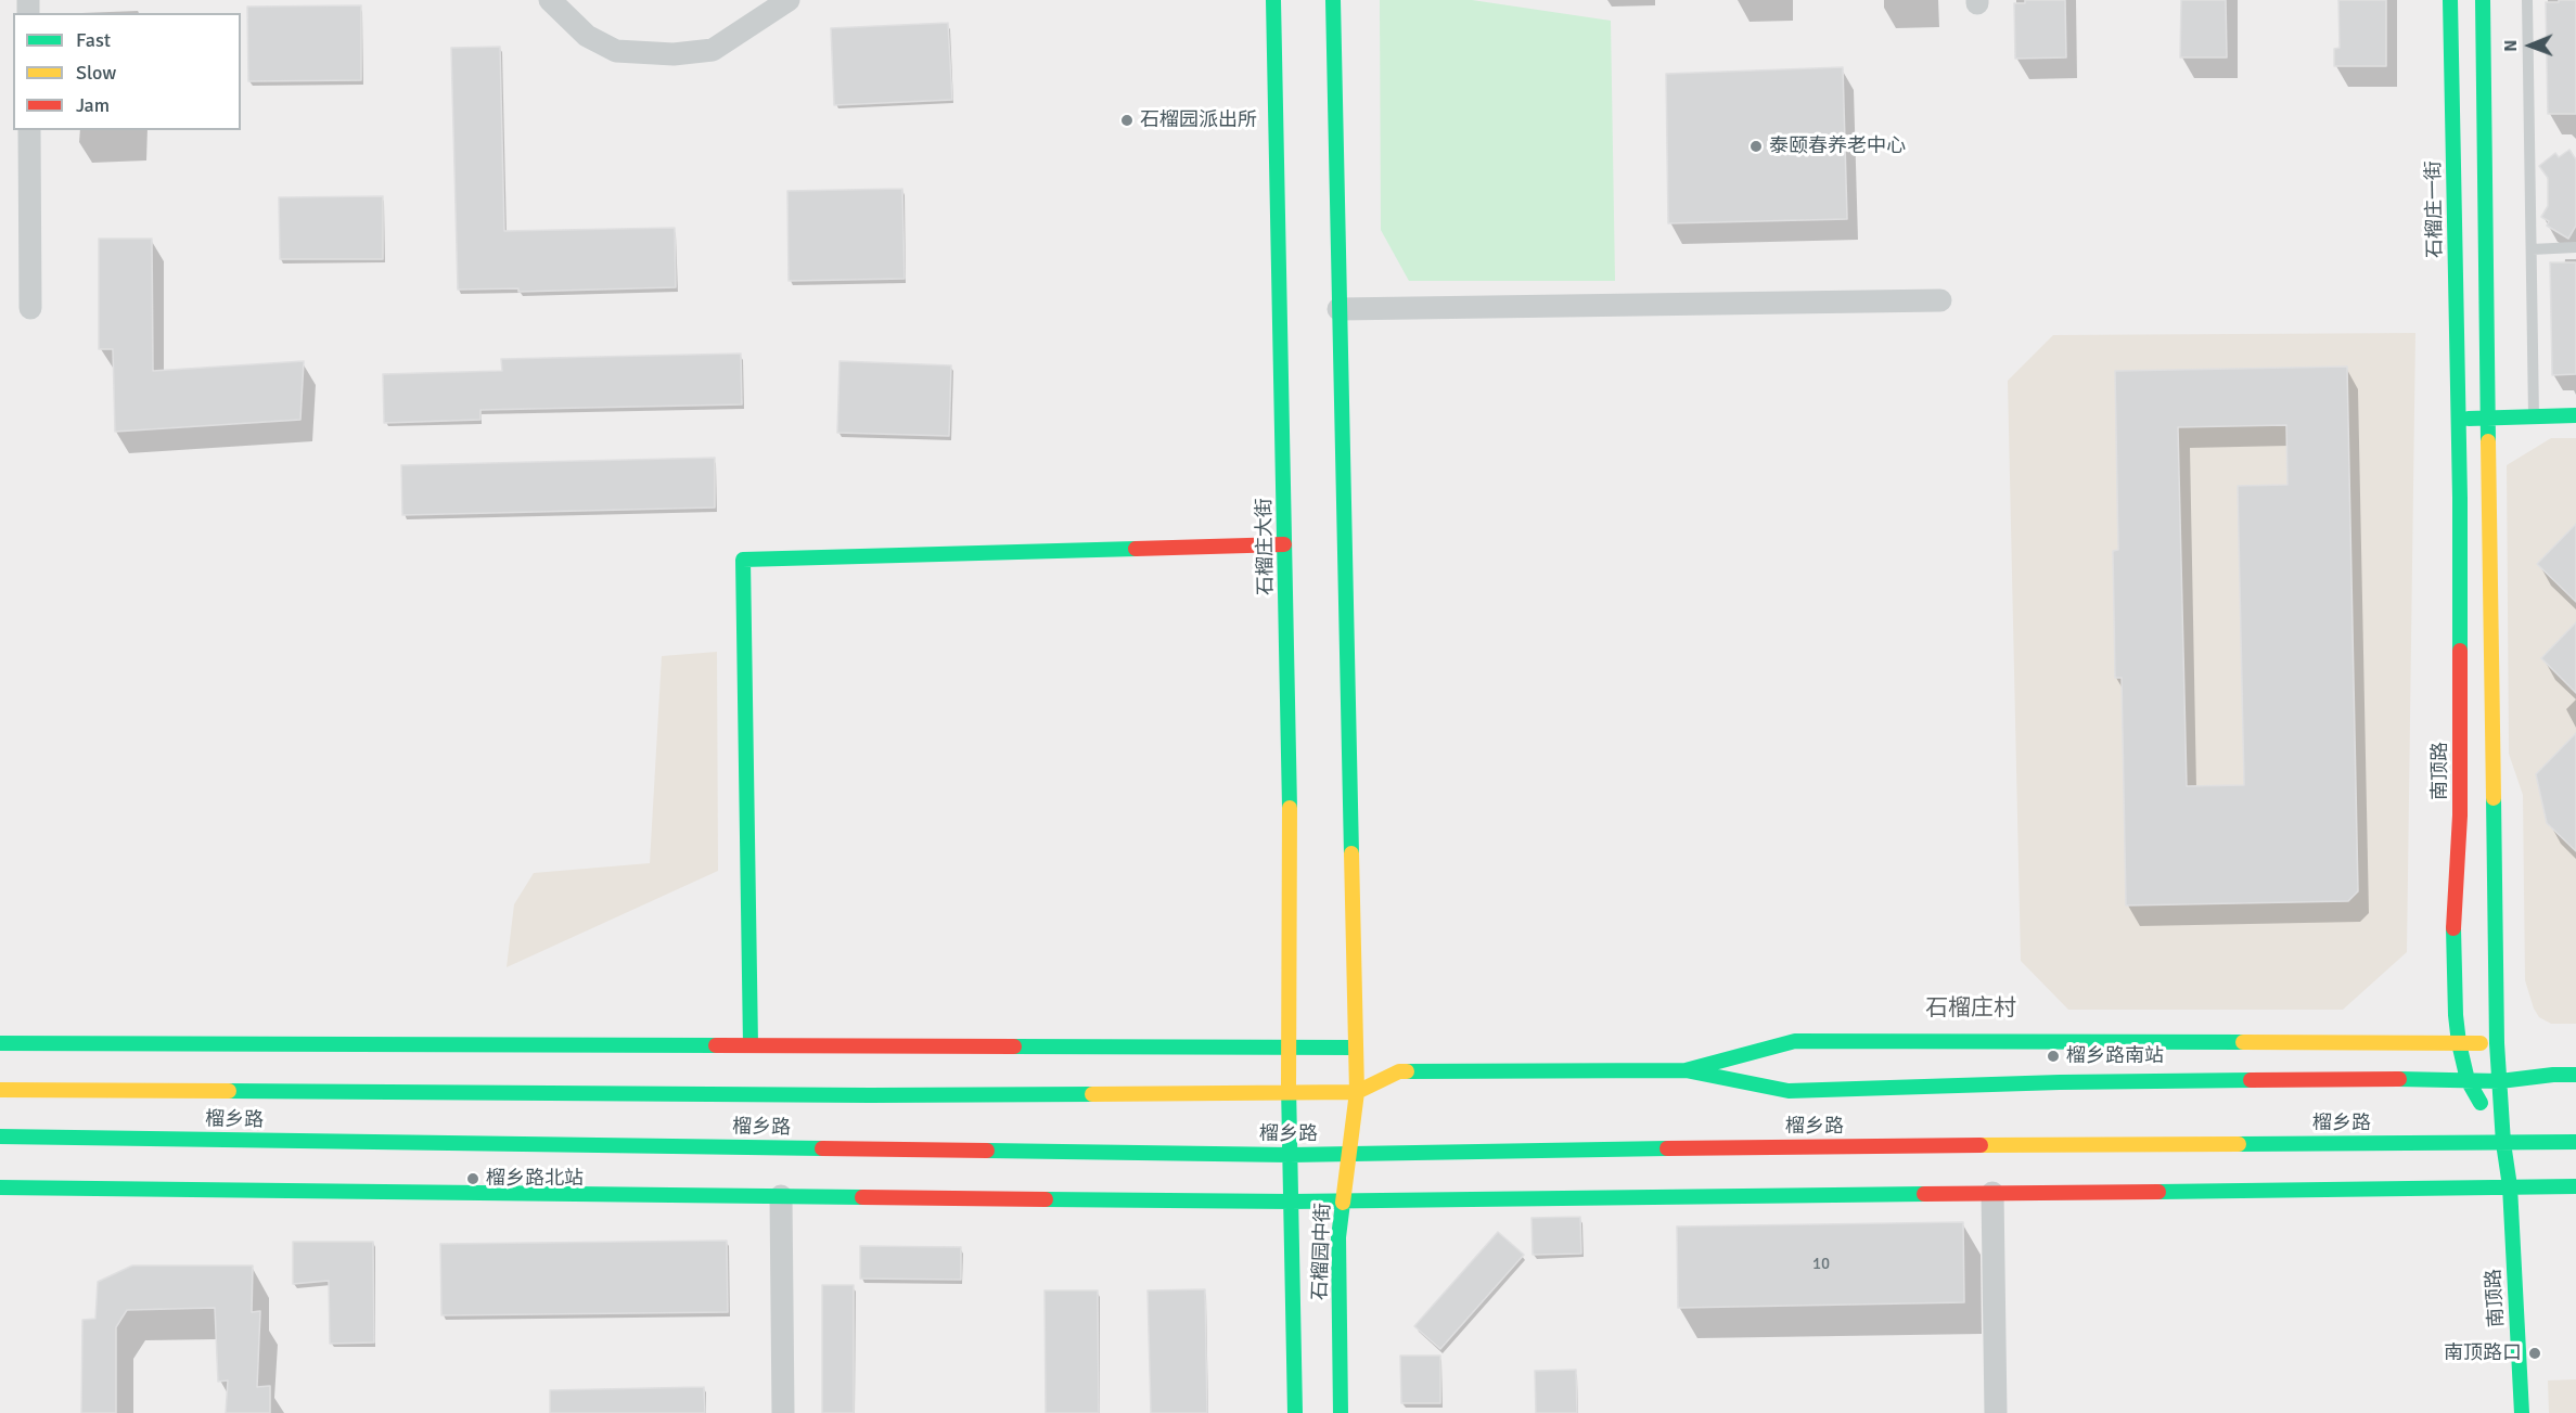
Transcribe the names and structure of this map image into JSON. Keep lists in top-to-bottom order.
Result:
{
  "streets": {
    "street": [
      "石榴庄一街",
      "石榴庄大街",
      "南顶路",
      "榴乡路",
      "石榴园中街"
    ]
  },
  "crossings": [
    ["石榴庄一街", "南顶路"],
    ["石榴庄大街", "榴乡路"],
    ["石榴庄大街", "石榴园中街"],
    ["南顶路", "榴乡路"],
    ["榴乡路", "石榴园中街"]
  ],
  "districts": ["石榴庄村"],
  "places": [
    "石榴园派出所",
    "泰颐春养老中心",
    "榴乡路南站",
    "榴乡路北站",
    "南顶路口"
  ],
  "house_numbers": ["10"],
  "legend": ["Fast", "Slow", "Jam"],
  "north": "left"
}
